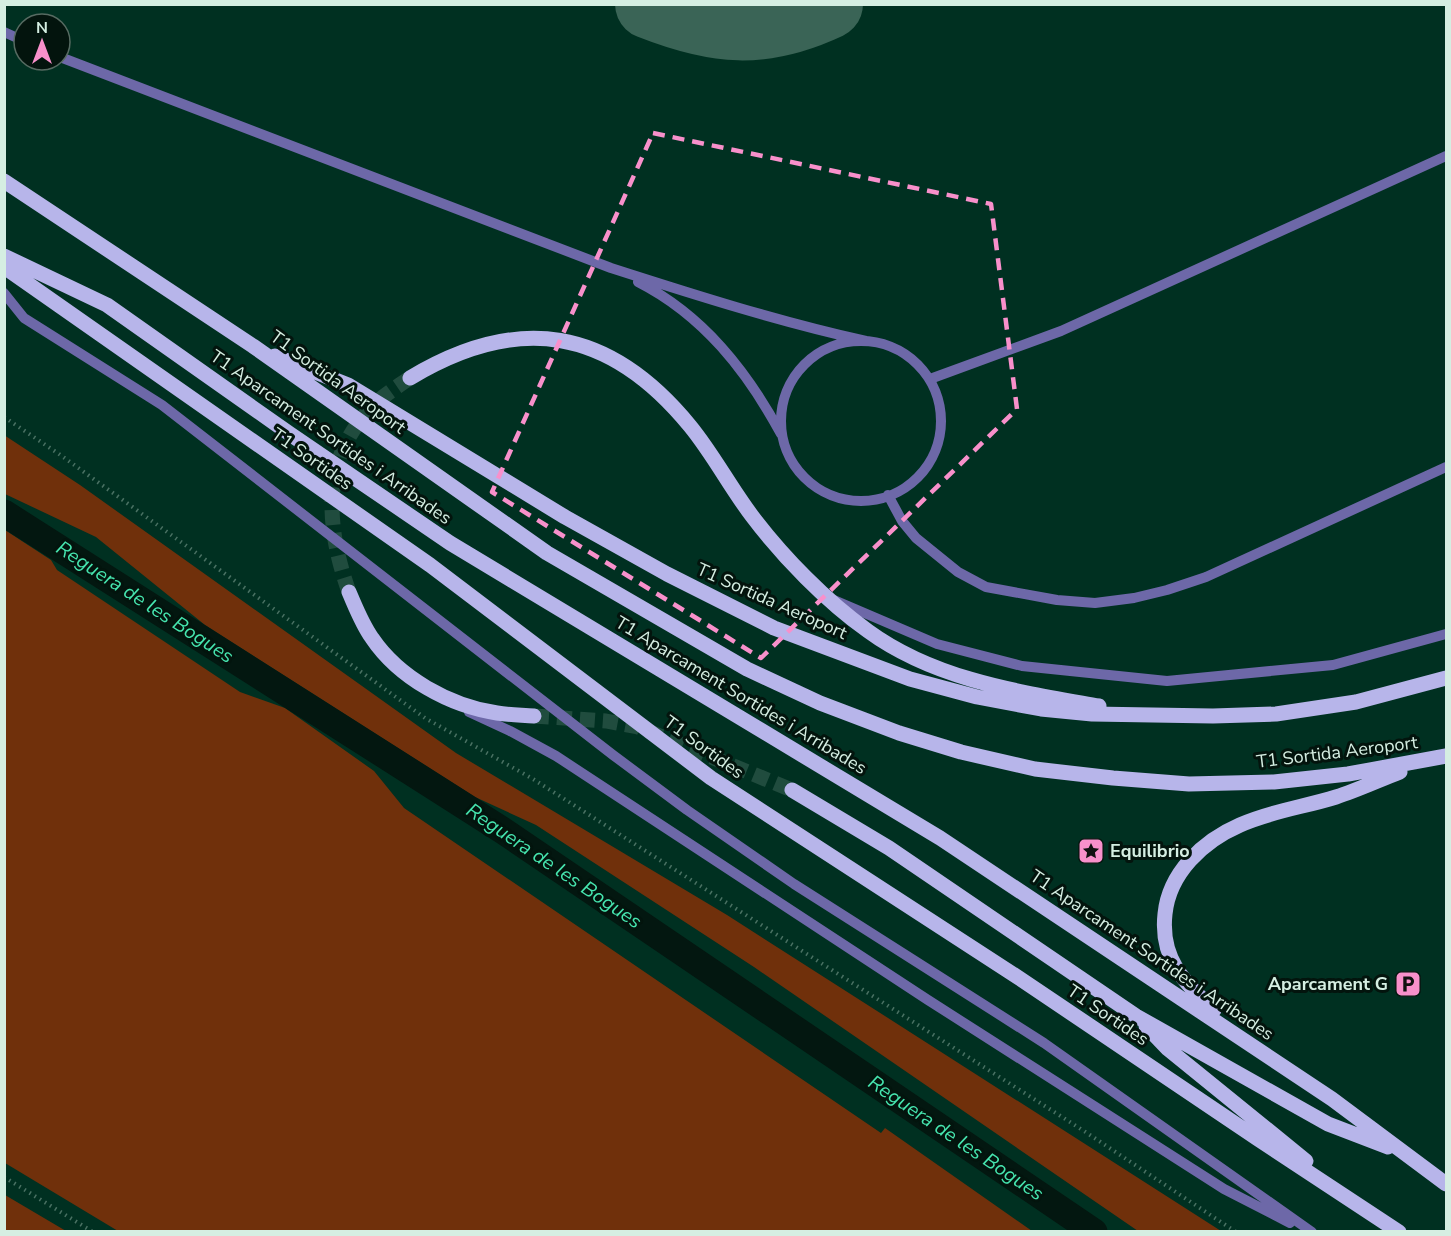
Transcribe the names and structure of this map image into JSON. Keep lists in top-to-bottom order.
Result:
{
  "streets": {
    "main road": ["T1 Sortida Aeroport", "T1 Aparcament Sortides i Arribades", "T1 Sortides"]
  },
  "water": ["Reguera de les Bogues"],
  "places": {
    "place": ["Equilibrio"],
    "parking": ["Aparcament G"]
  },
  "north": "top"
}
